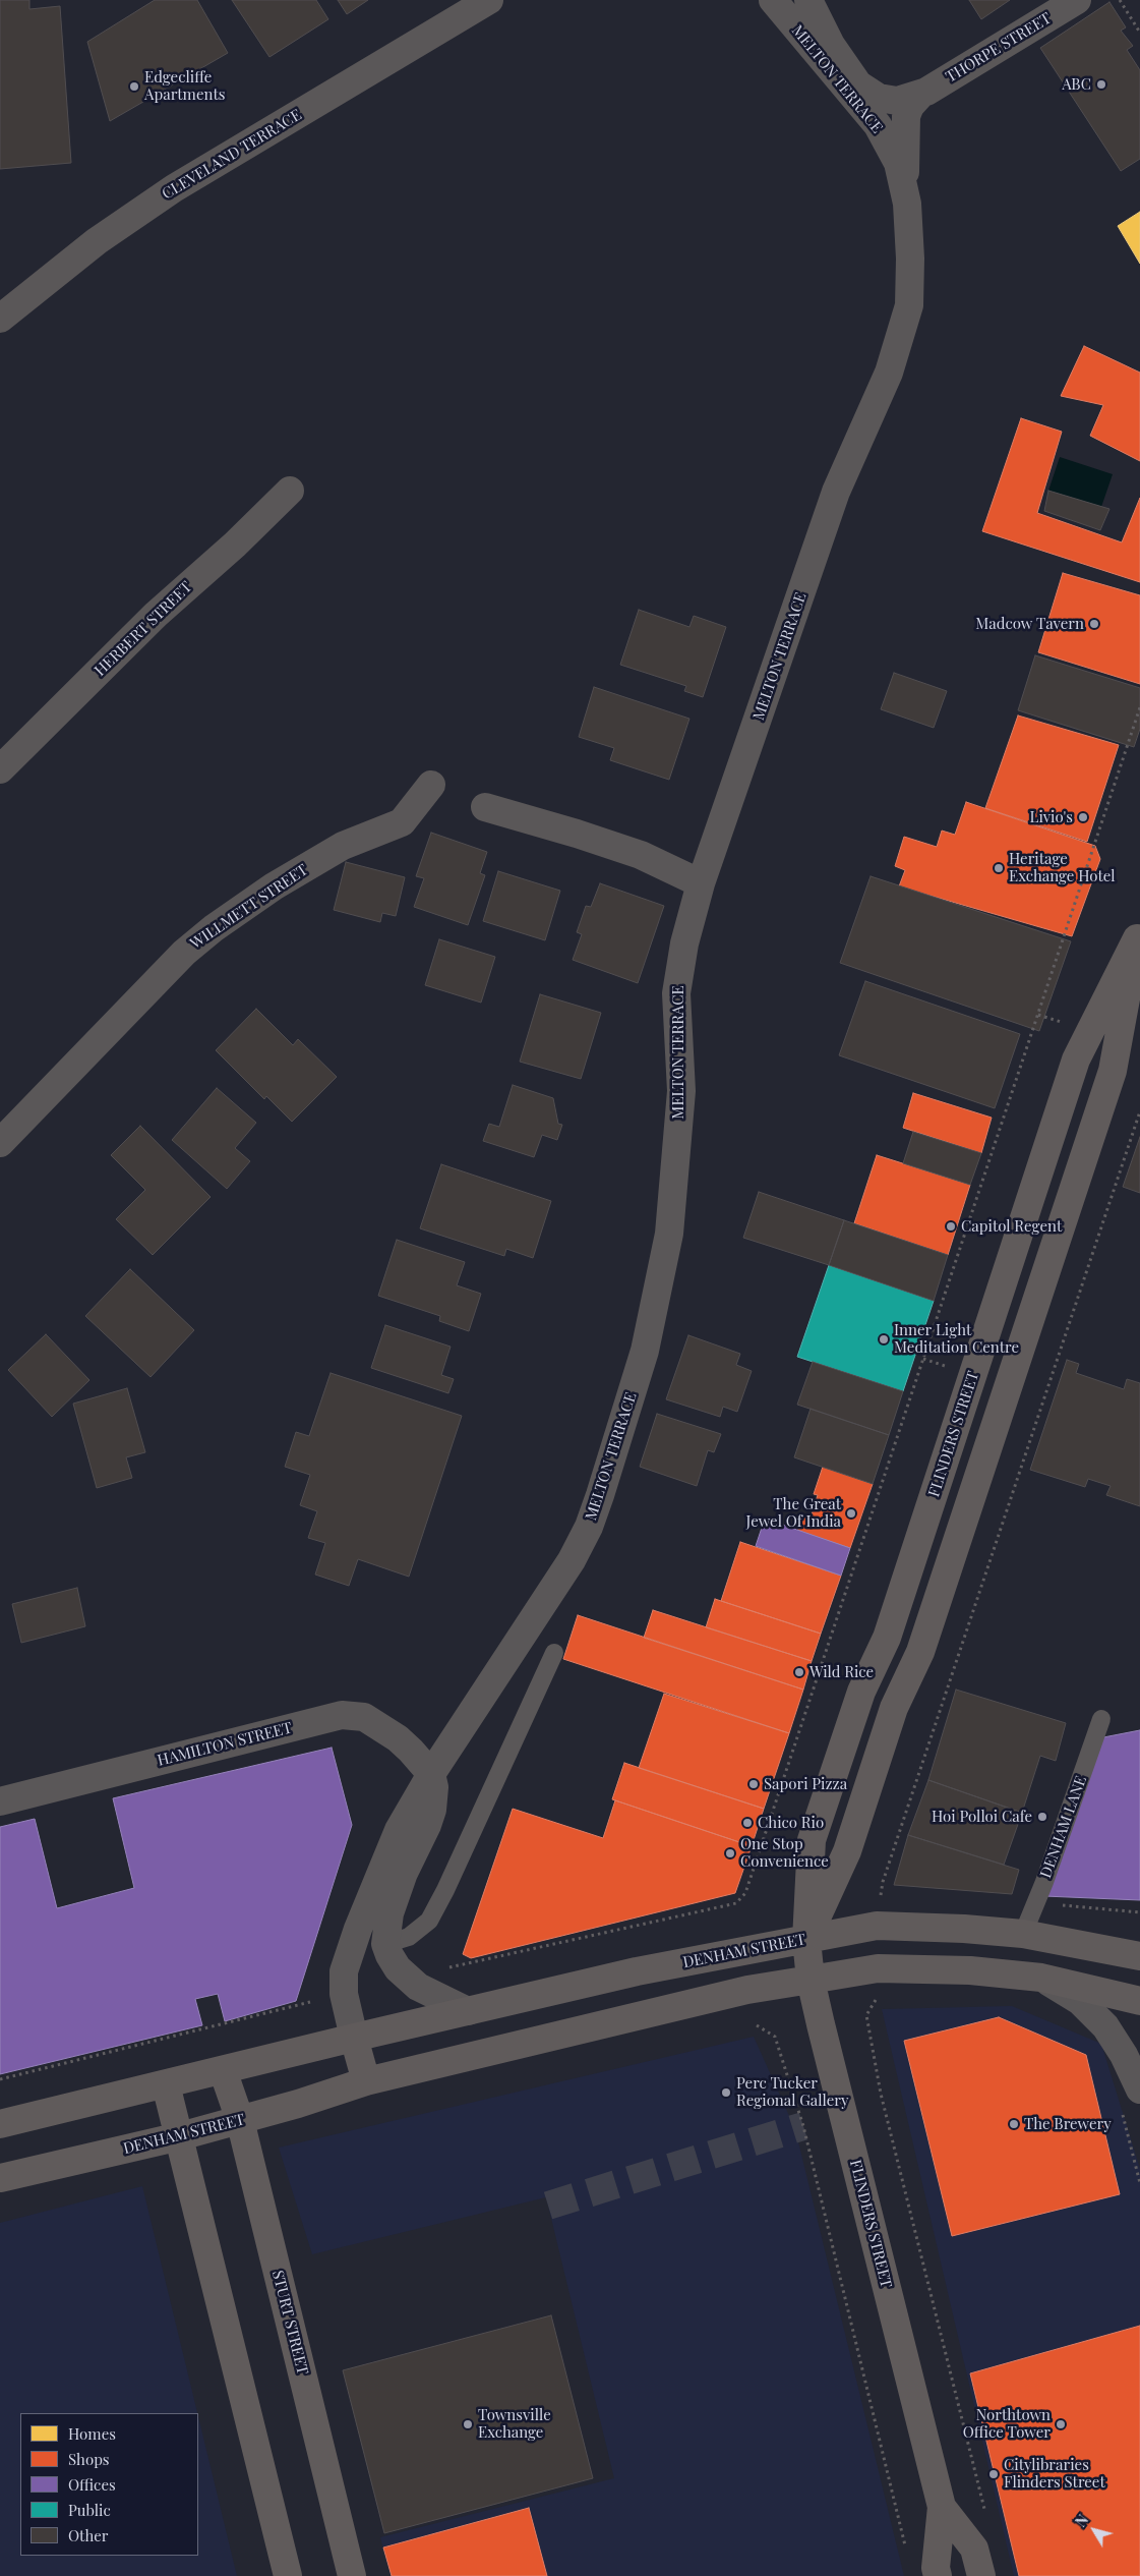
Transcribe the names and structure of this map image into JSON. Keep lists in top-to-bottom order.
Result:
{
  "streets": {
    "main road": ["FLINDERS STREET", "DENHAM STREET", "STURT STREET"],
    "street": [
      "THORPE STREET",
      "MELTON TERRACE",
      "CLEVELAND TERRACE",
      "HERBERT STREET",
      "WILLMETT STREET",
      "HAMILTON STREET"
    ],
    "lane": ["DENHAM LANE"]
  },
  "crossings": [
    ["THORPE STREET", "MELTON TERRACE"],
    ["MELTON TERRACE", "HAMILTON STREET"],
    ["MELTON TERRACE", "DENHAM STREET"],
    ["FLINDERS STREET", "DENHAM STREET"],
    ["DENHAM LANE", "DENHAM STREET"],
    ["DENHAM STREET", "STURT STREET"]
  ],
  "places": [
    "ABC",
    "Edgecliffe Apartments",
    "Madcow Tavern",
    "Livio's",
    "Heritage Exchange Hotel",
    "Capitol Regent",
    "Inner Light Meditation Centre",
    "The Great Jewel Of India",
    "Wild Rice",
    "Sapori Pizza",
    "Hoi Polloi Cafe",
    "Chico Rio",
    "One Stop Convenience",
    "Perc Tucker Regional Gallery",
    "The Brewery",
    "Townsville Exchange",
    "Northtown Office Tower",
    "Citylibraries Flinders Street"
  ],
  "legend": [
    "Homes",
    "Shops",
    "Offices",
    "Public",
    "Other"
  ],
  "north": "top left"
}
